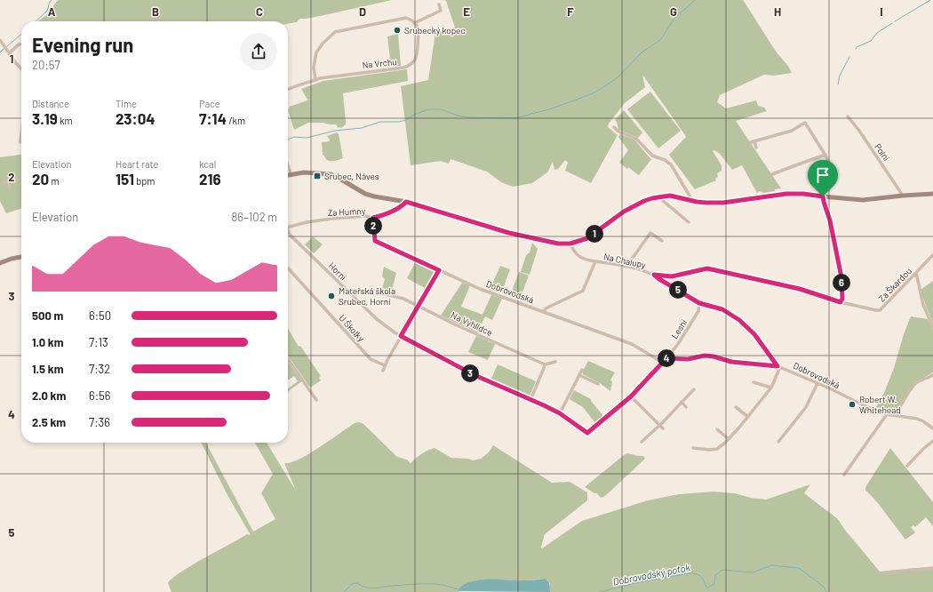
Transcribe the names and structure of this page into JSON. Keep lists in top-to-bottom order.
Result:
{
  "streets": {
    "street": [
      "Na Vrchu",
      "Polní",
      "Za Humny",
      "Na Chalupy",
      "Horní",
      "Za Škardou",
      "Dobrovodská",
      "Na Vyhlídce",
      "U Školky",
      "Lesní"
    ]
  },
  "crossings": [
    ["Za Humny", "Dobrovodská"],
    ["Na Chalupy", "Za Škardou"],
    ["Na Chalupy", "Dobrovodská"],
    ["Na Chalupy", "Lesní"],
    ["Horní", "Lesní"],
    ["Dobrovodská", "Lesní"]
  ],
  "water": ["Dobrovodský potok"],
  "places": {
    "other": ["Srubecký kopec", "Mateřská škola Srubec, Horní", "Robert W. Whitehead"],
    "transit": ["Srubec, Náves"]
  },
  "page": {
    "heading": ["Evening run", "20:57"],
    "stats": [
      ["Distance", "3.19 km"],
      ["Time", "23:04"],
      ["Pace", "7:14 /km"],
      ["Elevation", "20 m"],
      ["Heart rate", "151 bpm"],
      ["kcal", "216"]
    ],
    "chart": ["Elevation", "86–102 m"],
    "pins": [
      "2",
      "1",
      "6",
      "5",
      "4",
      "3"
    ],
    "list": [
      {
        "name": "500 m",
        "note": "6:50"
      },
      {
        "name": "1.0 km",
        "note": "7:13"
      },
      {
        "name": "1.5 km",
        "note": "7:32"
      },
      {
        "name": "2.0 km",
        "note": "6:56"
      },
      {
        "name": "2.5 km",
        "note": "7:36"
      }
    ]
  },
  "grid": {
    "columns": [
      "A",
      "B",
      "C",
      "D",
      "E",
      "F",
      "G",
      "H",
      "I"
    ],
    "rows": [
      "1",
      "2",
      "3",
      "4",
      "5"
    ]
  }
}
